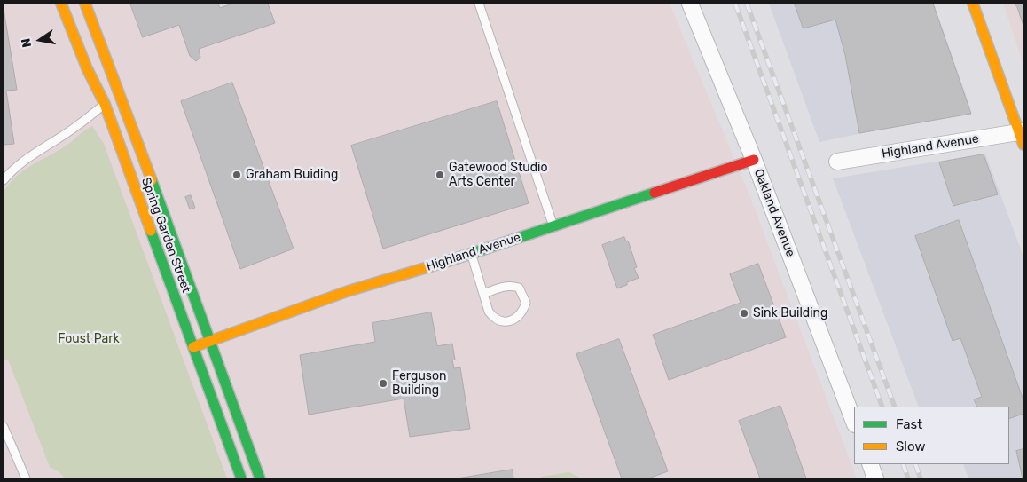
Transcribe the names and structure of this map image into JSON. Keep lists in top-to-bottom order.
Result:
{
  "streets": {
    "main road": ["Highland Avenue", "Spring Garden Street"],
    "street": ["Oakland Avenue"]
  },
  "crossings": [
    ["Highland Avenue", "Oakland Avenue"],
    ["Highland Avenue", "Spring Garden Street"]
  ],
  "parks": ["Foust Park"],
  "places": [
    "Graham Buiding",
    "Gatewood Studio Arts Center",
    "Sink Building",
    "Ferguson Building"
  ],
  "legend": ["Fast", "Slow"],
  "north": "left"
}
